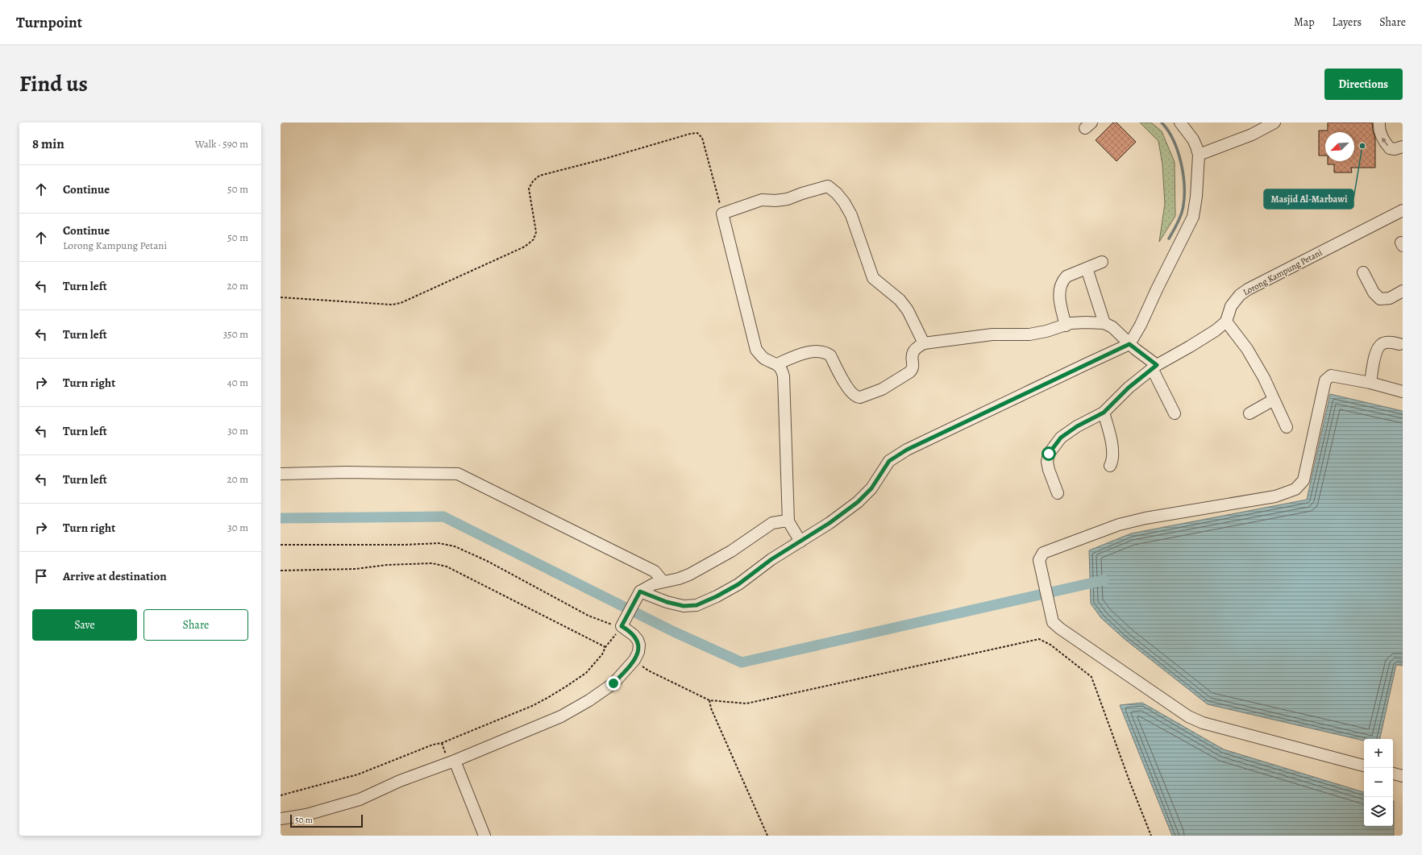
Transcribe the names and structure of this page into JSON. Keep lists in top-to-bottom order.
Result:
{
  "streets": {
    "street": ["Lorong Kampung Petani"]
  },
  "places": ["Masjid Al-Marbawi"],
  "scale_bar": "50 m",
  "north": "bottom left",
  "page": {
    "header": "Turnpoint",
    "nav": ["Map", "Layers", "Share"],
    "title": "Find us",
    "buttons": [
      "Directions",
      ["Save", "Share"]
    ],
    "heading": ["8 min", "Walk · 590 m"],
    "list": [
      ["Continue", "50 m"],
      ["Continue", "Lorong Kampung Petani", "50 m"],
      ["Turn left", "20 m"],
      ["Turn left", "350 m"],
      ["Turn right", "40 m"],
      ["Turn left", "30 m"],
      ["Turn left", "20 m"],
      ["Turn right", "30 m"],
      "Arrive at destination"
    ],
    "map_buttons": ["+", "−"],
    "scale": "50 m"
  }
}
